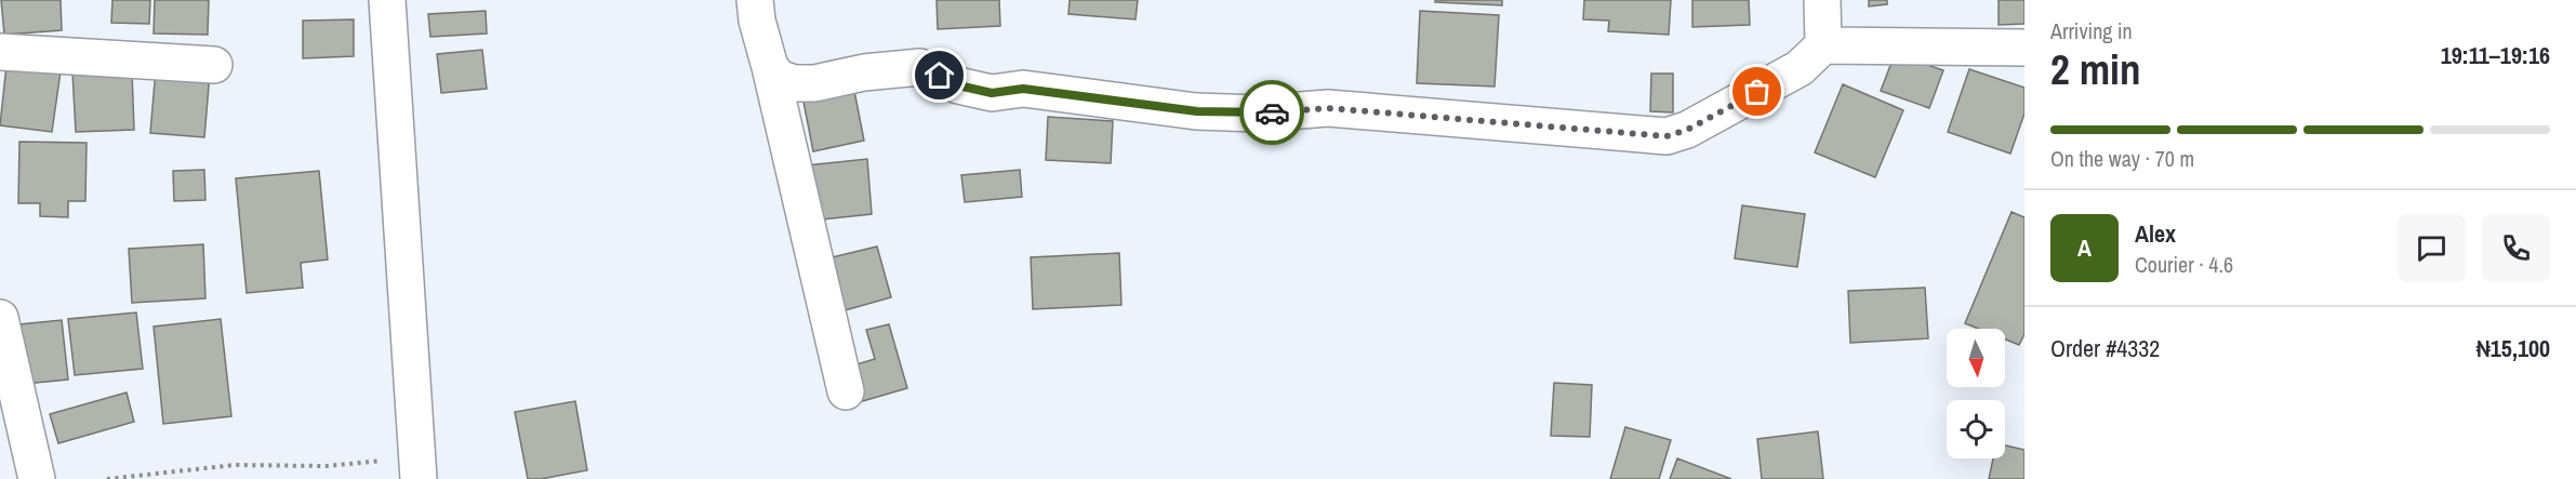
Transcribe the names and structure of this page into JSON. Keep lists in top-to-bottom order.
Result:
{
  "north": "bottom",
  "page": {
    "heading": ["2 min", "Arriving in", "19:11–19:16"],
    "panel": [
      "Alex",
      "Courier · 4.6",
      "Order #4332",
      "₦15,100"
    ],
    "bar": "On the way · 70 m",
    "round": "A"
  }
}
